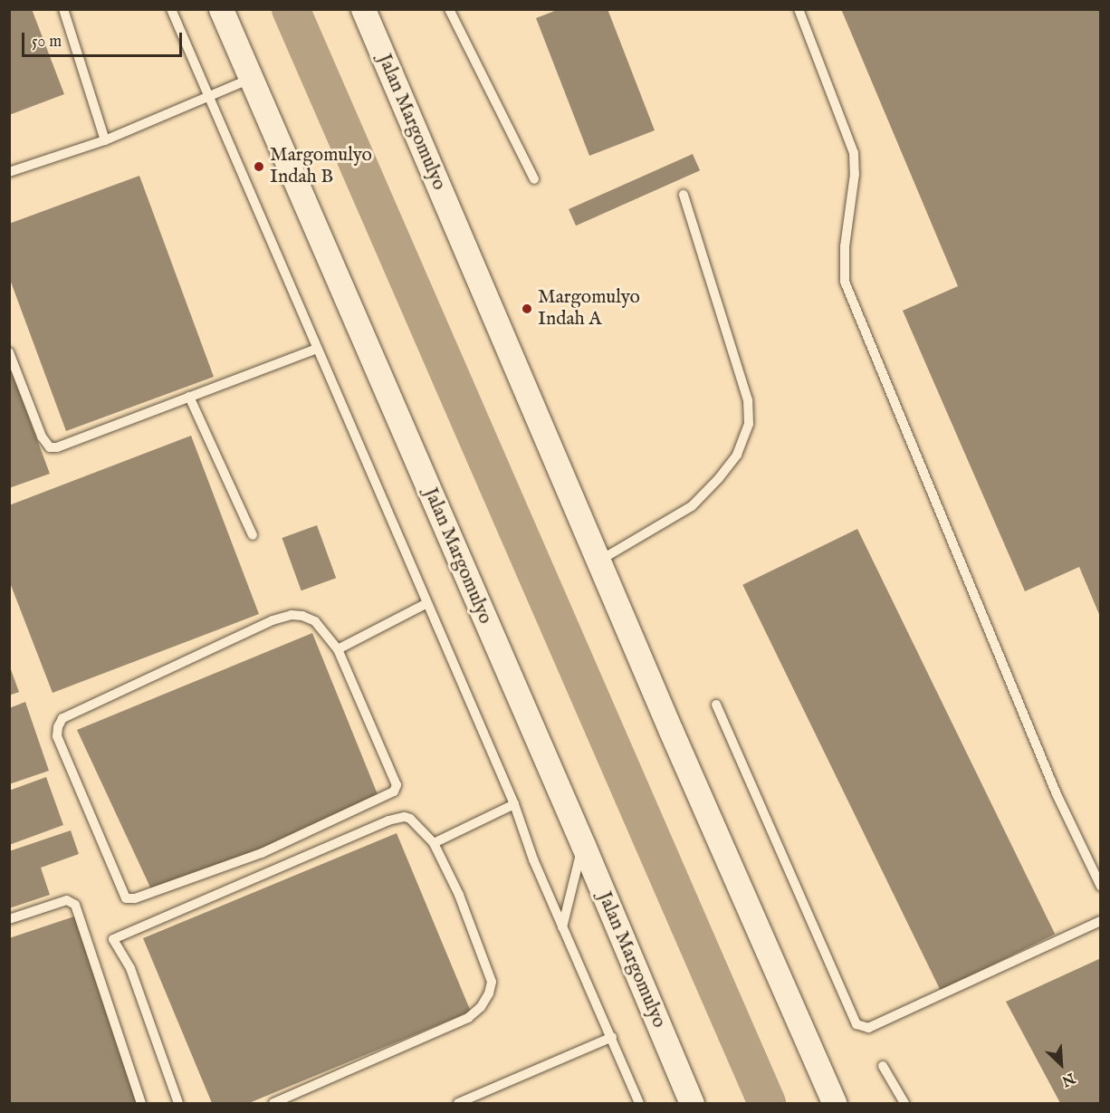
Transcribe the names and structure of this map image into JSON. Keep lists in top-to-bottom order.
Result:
{
  "streets": {
    "main road": ["Jalan Margomulyo"]
  },
  "places": ["Margomulyo Indah B", "Margomulyo Indah A"],
  "scale_bar": "50 m",
  "north": "bottom right"
}
